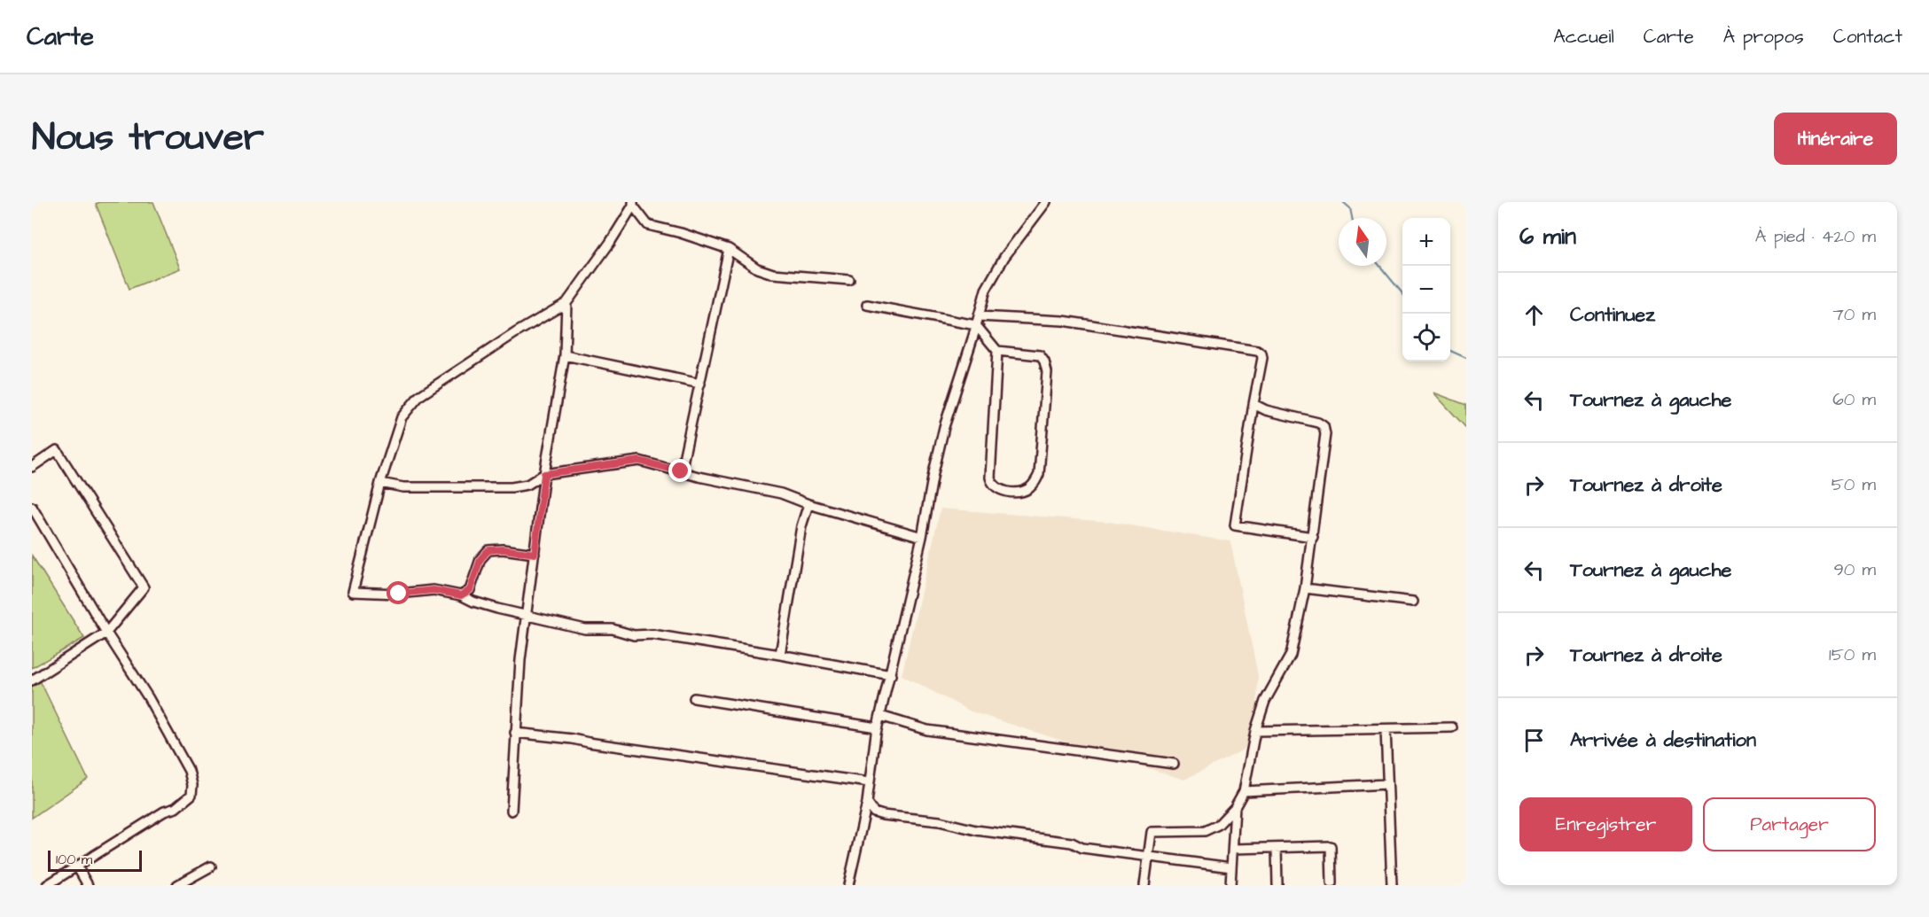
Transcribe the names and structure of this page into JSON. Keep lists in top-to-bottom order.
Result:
{
  "scale_bar": "100 m",
  "north": "top",
  "page": {
    "header": "Carte",
    "nav": [
      "Accueil",
      "Carte",
      "À propos",
      "Contact"
    ],
    "title": "Nous trouver",
    "buttons": [
      "Itinéraire",
      ["Enregistrer", "Partager"]
    ],
    "heading": ["6 min", "À pied · 420 m"],
    "map_buttons": ["+", "−"],
    "list": [
      ["Continuez", "70 m"],
      ["Tournez à gauche", "60 m"],
      ["Tournez à droite", "50 m"],
      ["Tournez à gauche", "90 m"],
      ["Tournez à droite", "150 m"],
      "Arrivée à destination"
    ],
    "scale": "100 m"
  }
}
